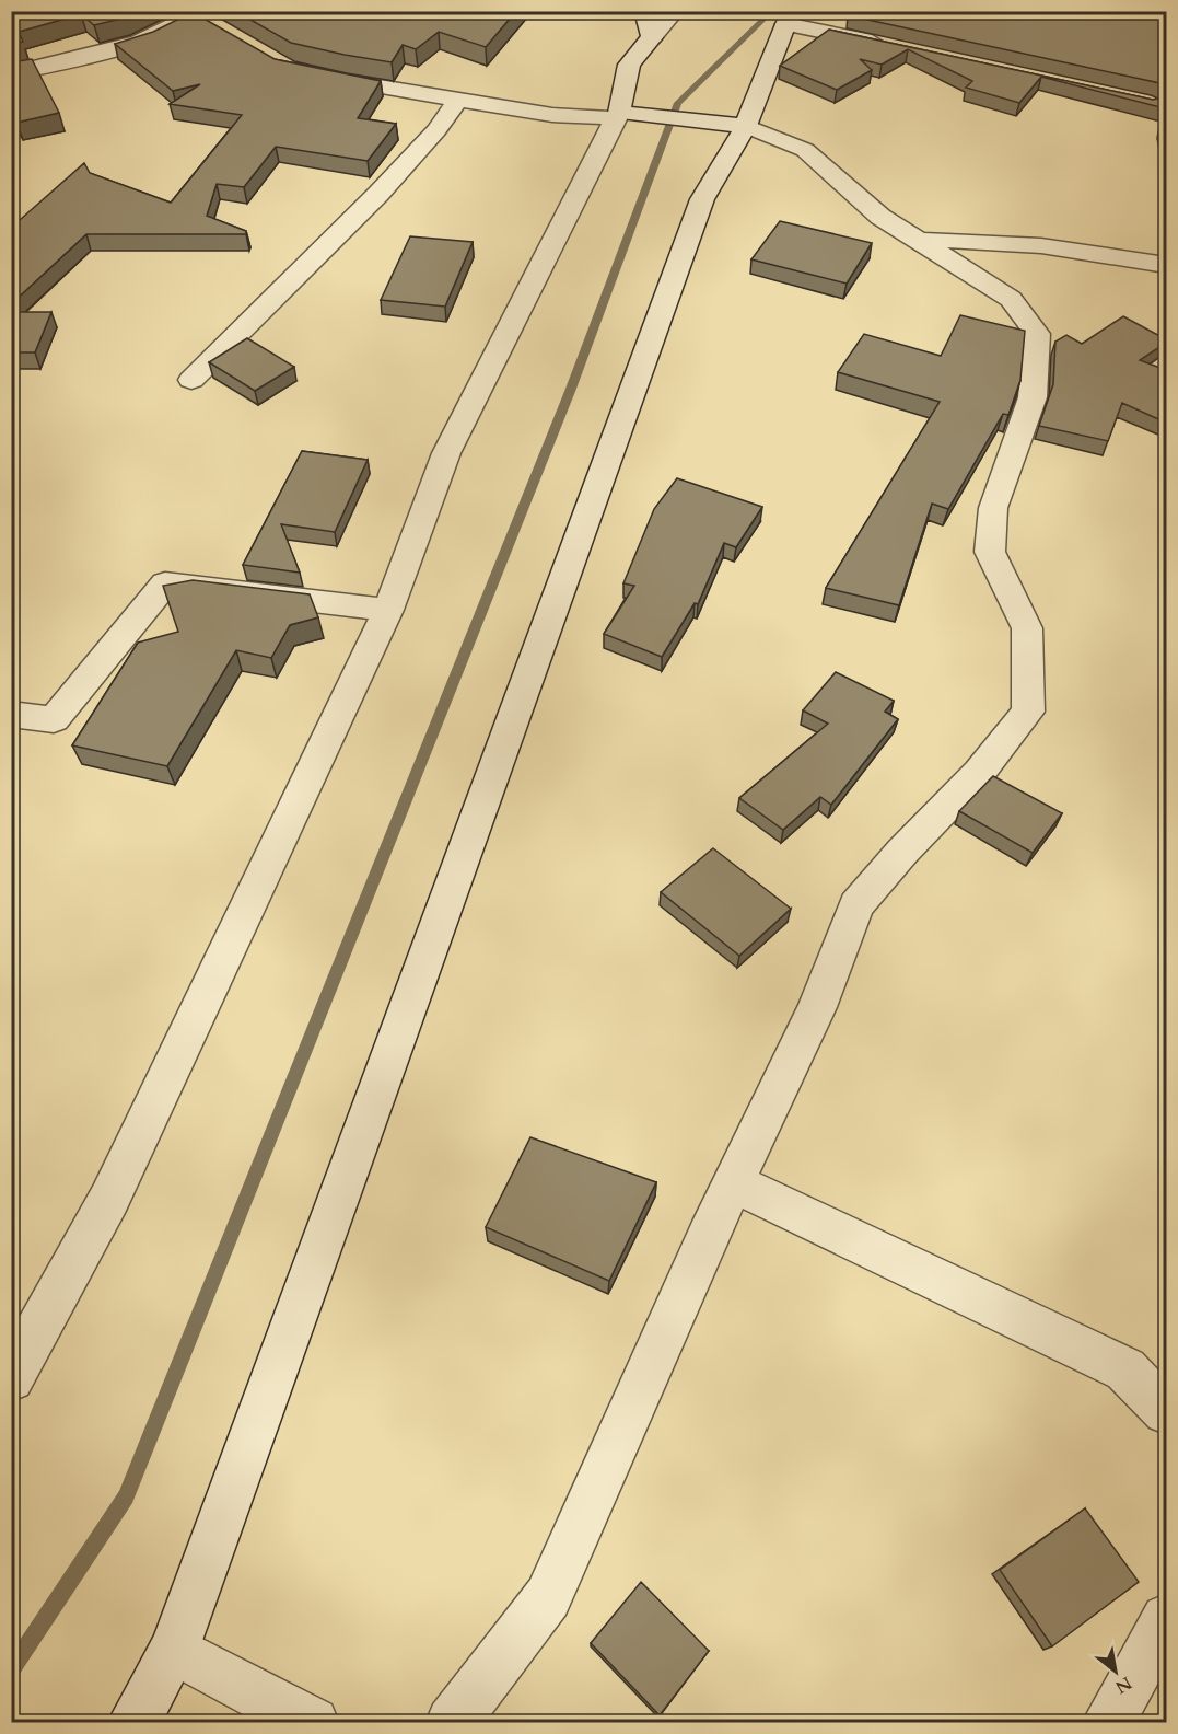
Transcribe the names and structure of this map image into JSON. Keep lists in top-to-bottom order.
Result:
{
  "north": "bottom right"
}
